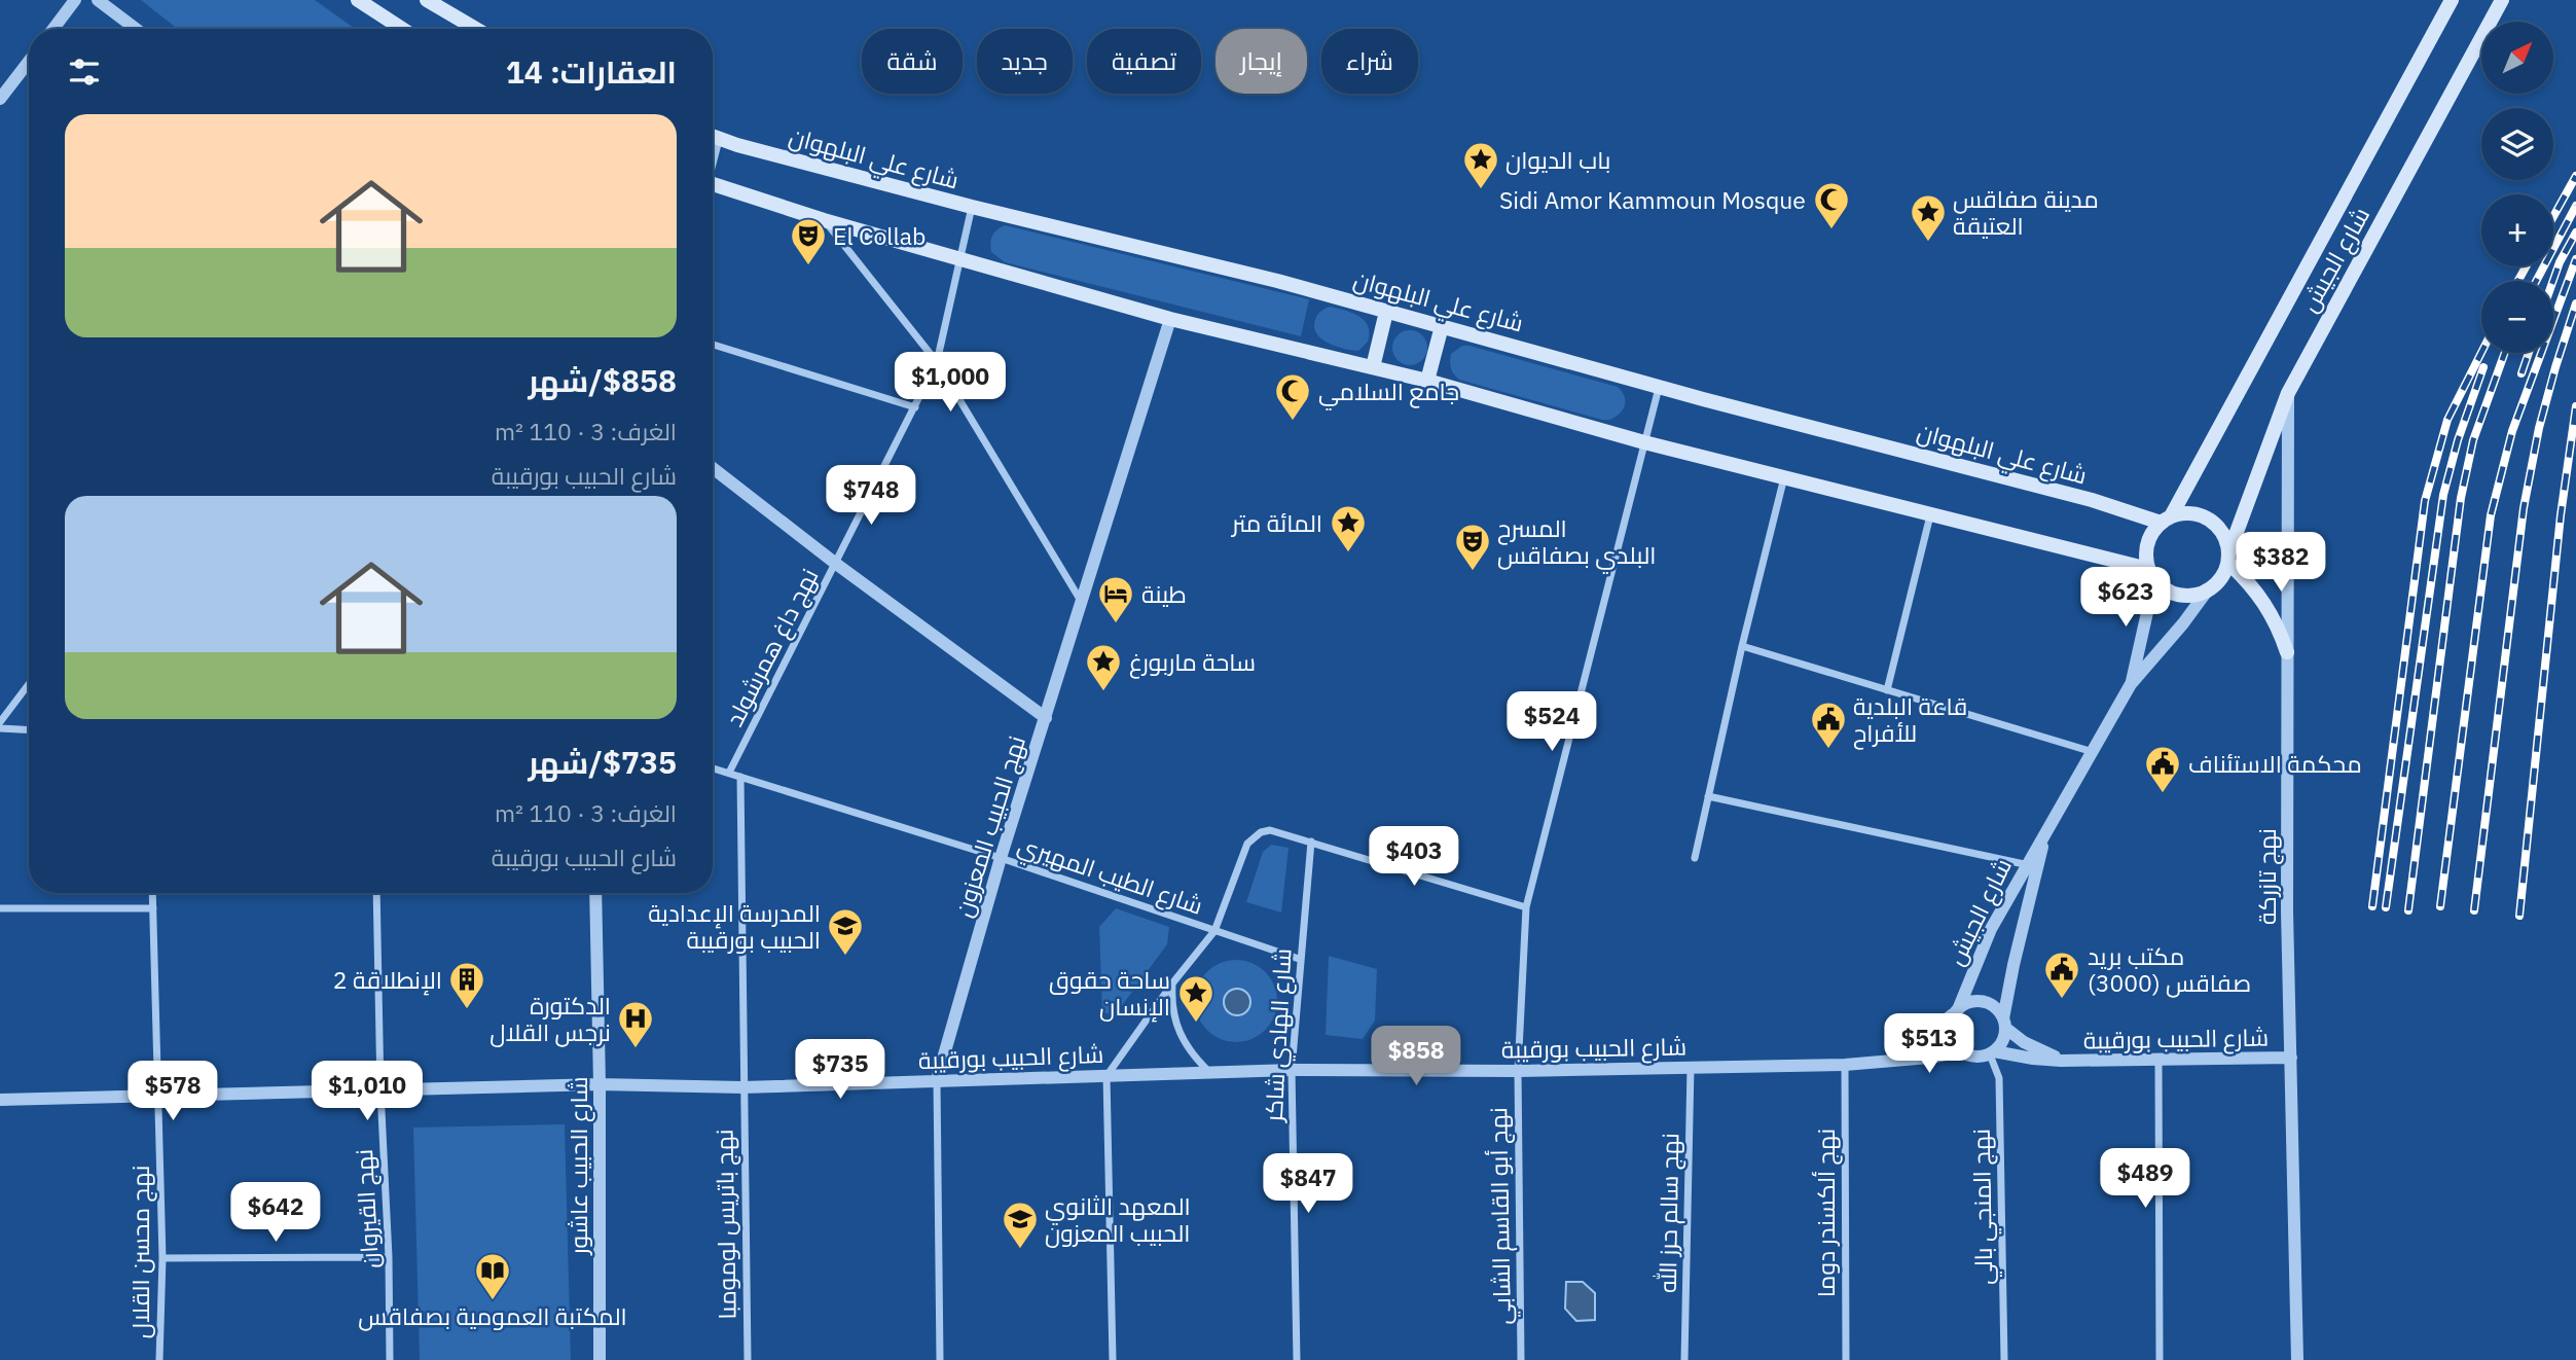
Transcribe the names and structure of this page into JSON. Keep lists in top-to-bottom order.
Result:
{
  "streets": {
    "main road": ["شارع علي البلهوان", "شارع الجيش"],
    "street": [
      "نهج داغ همرشولد",
      "نهج الحبيب المعزون",
      "شارع الطيب المهيري",
      "نهج تازركة",
      "شارع الهادي شاكر",
      "شارع الحبيب بورقيبة",
      "شارع الحبيب عاشور",
      "نهج المنجي بالي",
      "نهج القيروان",
      "نهج سالم حرز الله",
      "نهج ألكسندر دوما",
      "نهج أبو القاسم الشابي",
      "نهج باتريس لومومبا",
      "نهج محسن القلال"
    ]
  },
  "crossings": [
    ["شارع علي البلهوان", "شارع الجيش"],
    ["شارع علي البلهوان", "نهج داغ همرشولد"],
    ["شارع علي البلهوان", "نهج أبو القاسم الشابي"],
    ["شارع الجيش", "نهج تازركة"],
    ["شارع الجيش", "شارع الحبيب بورقيبة"],
    ["شارع الجيش", "نهج المنجي بالي"],
    ["نهج داغ همرشولد", "شارع الطيب المهيري"],
    ["نهج الحبيب المعزون", "شارع الطيب المهيري"],
    ["نهج الحبيب المعزون", "شارع الحبيب بورقيبة"],
    ["شارع الطيب المهيري", "شارع الهادي شاكر"],
    ["شارع الطيب المهيري", "شارع الحبيب بورقيبة"],
    ["نهج تازركة", "شارع الحبيب بورقيبة"],
    ["شارع الهادي شاكر", "شارع الحبيب بورقيبة"],
    ["شارع الحبيب بورقيبة", "شارع الحبيب عاشور"],
    ["شارع الحبيب بورقيبة", "نهج المنجي بالي"],
    ["شارع الحبيب بورقيبة", "نهج القيروان"],
    ["شارع الحبيب بورقيبة", "نهج سالم حرز الله"],
    ["شارع الحبيب بورقيبة", "نهج ألكسندر دوما"],
    ["شارع الحبيب بورقيبة", "نهج أبو القاسم الشابي"],
    ["شارع الحبيب بورقيبة", "نهج باتريس لومومبا"],
    ["شارع الحبيب بورقيبة", "نهج محسن القلال"]
  ],
  "places": {
    "place": [
      "باب الديوان",
      "مدينة صفاقس العتيقة",
      "المائة متر",
      "ساحة ماربورغ",
      "ساحة حقوق الإنسان"
    ],
    "mosque": ["Sidi Amor Kammoun Mosque", "جامع السلامي"],
    "theatre": ["El Collab", "المسرح البلدي بصفاقس"],
    "hotel": ["طينة"],
    "public building": ["قاعة البلدية للأفراح", "محكمة الاستئناف", "مكتب بريد صفاقس (3000)"],
    "school or university": ["المدرسة الإعدادية الحبيب بورقيبة", "المعهد الثانوي الحبيب المعزون"],
    "building": ["الإنطلاقة 2"],
    "hospital": ["الدكتورة نرجس القلال"],
    "library": ["المكتبة العمومية بصفاقس"]
  },
  "north": "top right",
  "page": {
    "map_buttons": ["+", "−"],
    "chip": [
      "شراء",
      "إيجار",
      "تصفية",
      "جديد",
      "شقة"
    ],
    "heading": "العقارات: 14",
    "list": [
      {
        "name": "$858/شهر",
        "note": "الغرف: 3 · 110 m² · شارع الحبيب بورقيبة"
      },
      {
        "name": "$735/شهر",
        "note": "الغرف: 3 · 110 m² · شارع الحبيب بورقيبة"
      }
    ],
    "price": [
      "$1,000",
      "$748",
      "$382",
      "$623",
      "$524",
      "$403",
      "$513",
      "$858",
      "$735",
      "$578",
      "$1,010",
      "$489",
      "$847",
      "$642"
    ]
  }
}
